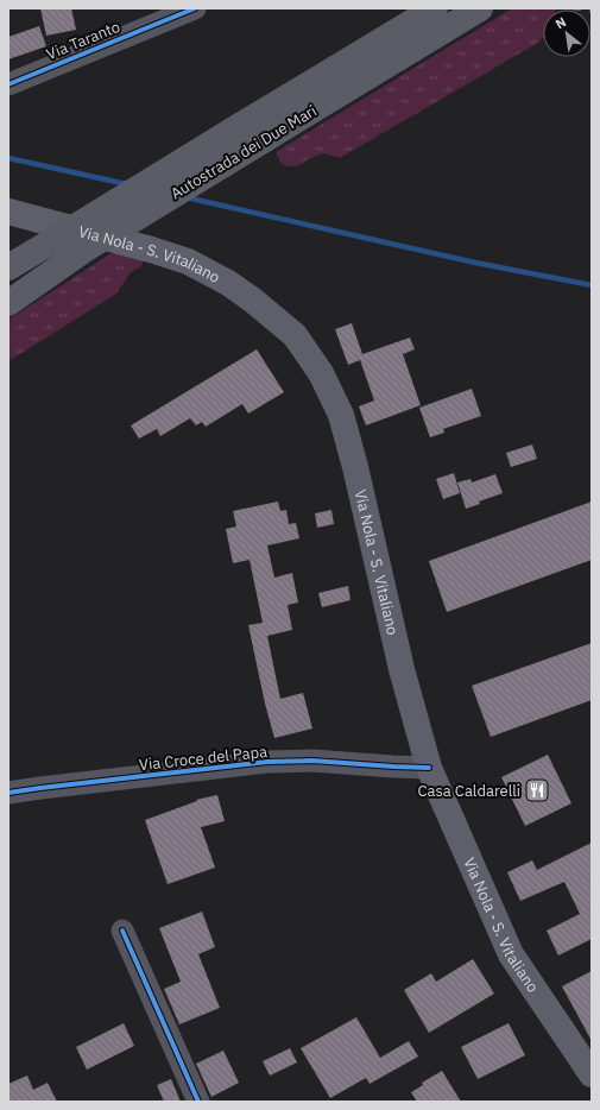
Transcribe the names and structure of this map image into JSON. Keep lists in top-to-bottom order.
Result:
{
  "streets": {
    "highway": ["Autostrada dei Due Mari"],
    "main road": ["Via Nola - S. Vitaliano"],
    "street": ["Via Taranto", "Via Croce del Papa"]
  },
  "crossings": [
    ["Via Nola - S. Vitaliano", "Via Croce del Papa"]
  ],
  "places": {
    "restaurant": ["Casa Caldarelli"]
  },
  "north": "top left"
}
